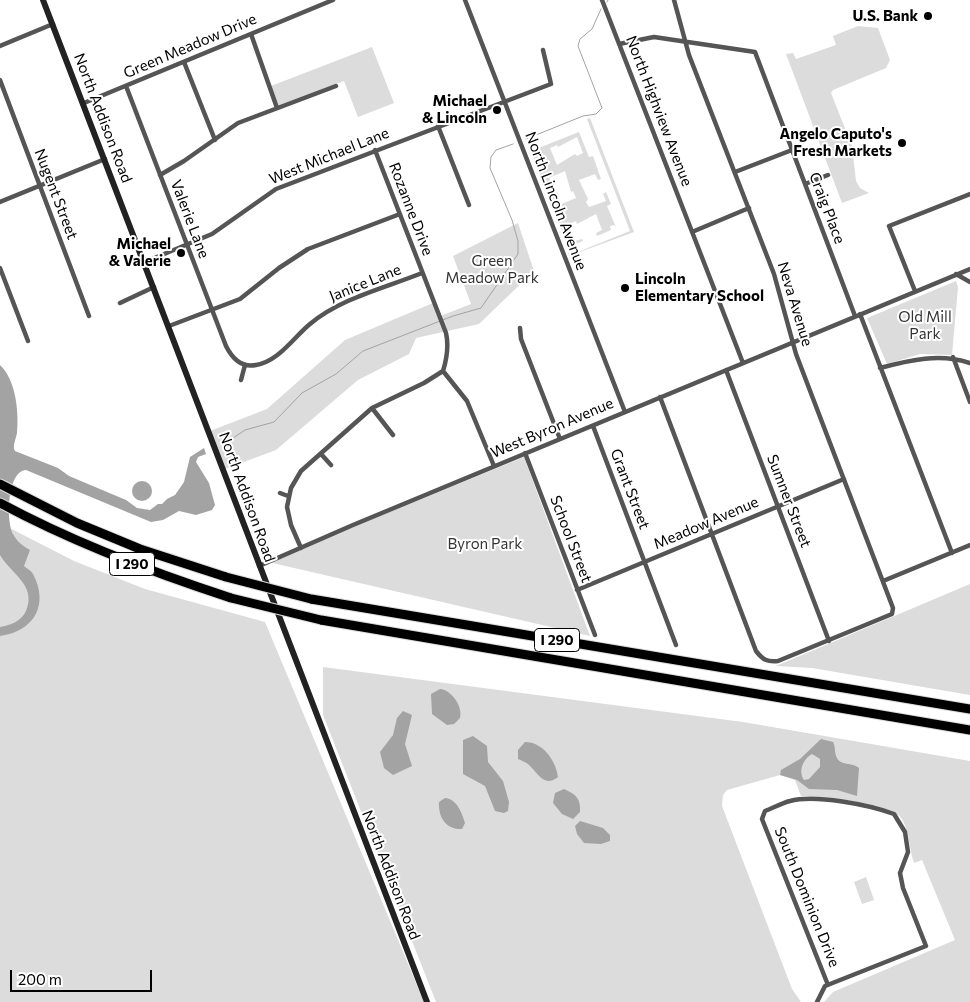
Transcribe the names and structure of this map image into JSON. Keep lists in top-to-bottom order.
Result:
{
  "streets": {
    "highway": ["I 290"],
    "street": [
      "Green Meadow Drive",
      "North Highview Avenue",
      "North Addison Road",
      "West Michael Lane",
      "Nugent Street",
      "North Lincoln Avenue",
      "Craig Place",
      "Rozanne Drive",
      "Valerie Lane",
      "Janice Lane",
      "Neva Avenue",
      "West Byron Avenue",
      "Grant Street",
      "Sumner Street",
      "Meadow Avenue",
      "School Street",
      "South Dominion Drive"
    ]
  },
  "crossings": [
    ["Green Meadow Drive", "North Addison Road"],
    ["Green Meadow Drive", "Valerie Lane"],
    ["North Highview Avenue", "West Byron Avenue"],
    ["North Addison Road", "West Michael Lane"],
    ["North Addison Road", "West Byron Avenue"],
    ["West Michael Lane", "North Lincoln Avenue"],
    ["West Michael Lane", "Rozanne Drive"],
    ["West Michael Lane", "Valerie Lane"],
    ["North Lincoln Avenue", "West Byron Avenue"],
    ["Craig Place", "Neva Avenue"],
    ["Craig Place", "West Byron Avenue"],
    ["Rozanne Drive", "Janice Lane"],
    ["Valerie Lane", "Janice Lane"],
    ["Neva Avenue", "West Byron Avenue"],
    ["Neva Avenue", "Sumner Street"],
    ["Neva Avenue", "Meadow Avenue"],
    ["West Byron Avenue", "Grant Street"],
    ["West Byron Avenue", "Sumner Street"],
    ["West Byron Avenue", "School Street"],
    ["Grant Street", "Meadow Avenue"],
    ["Sumner Street", "Meadow Avenue"],
    ["Meadow Avenue", "School Street"]
  ],
  "parks": ["Green Meadow Park", "Old Mill Park", "Byron Park"],
  "places": [
    "U.S. Bank",
    "Michael & Lincoln",
    "Angelo Caputo's Fresh Markets",
    "Michael & Valerie",
    "Lincoln Elementary School"
  ],
  "scale_bar": "200 m"
}
